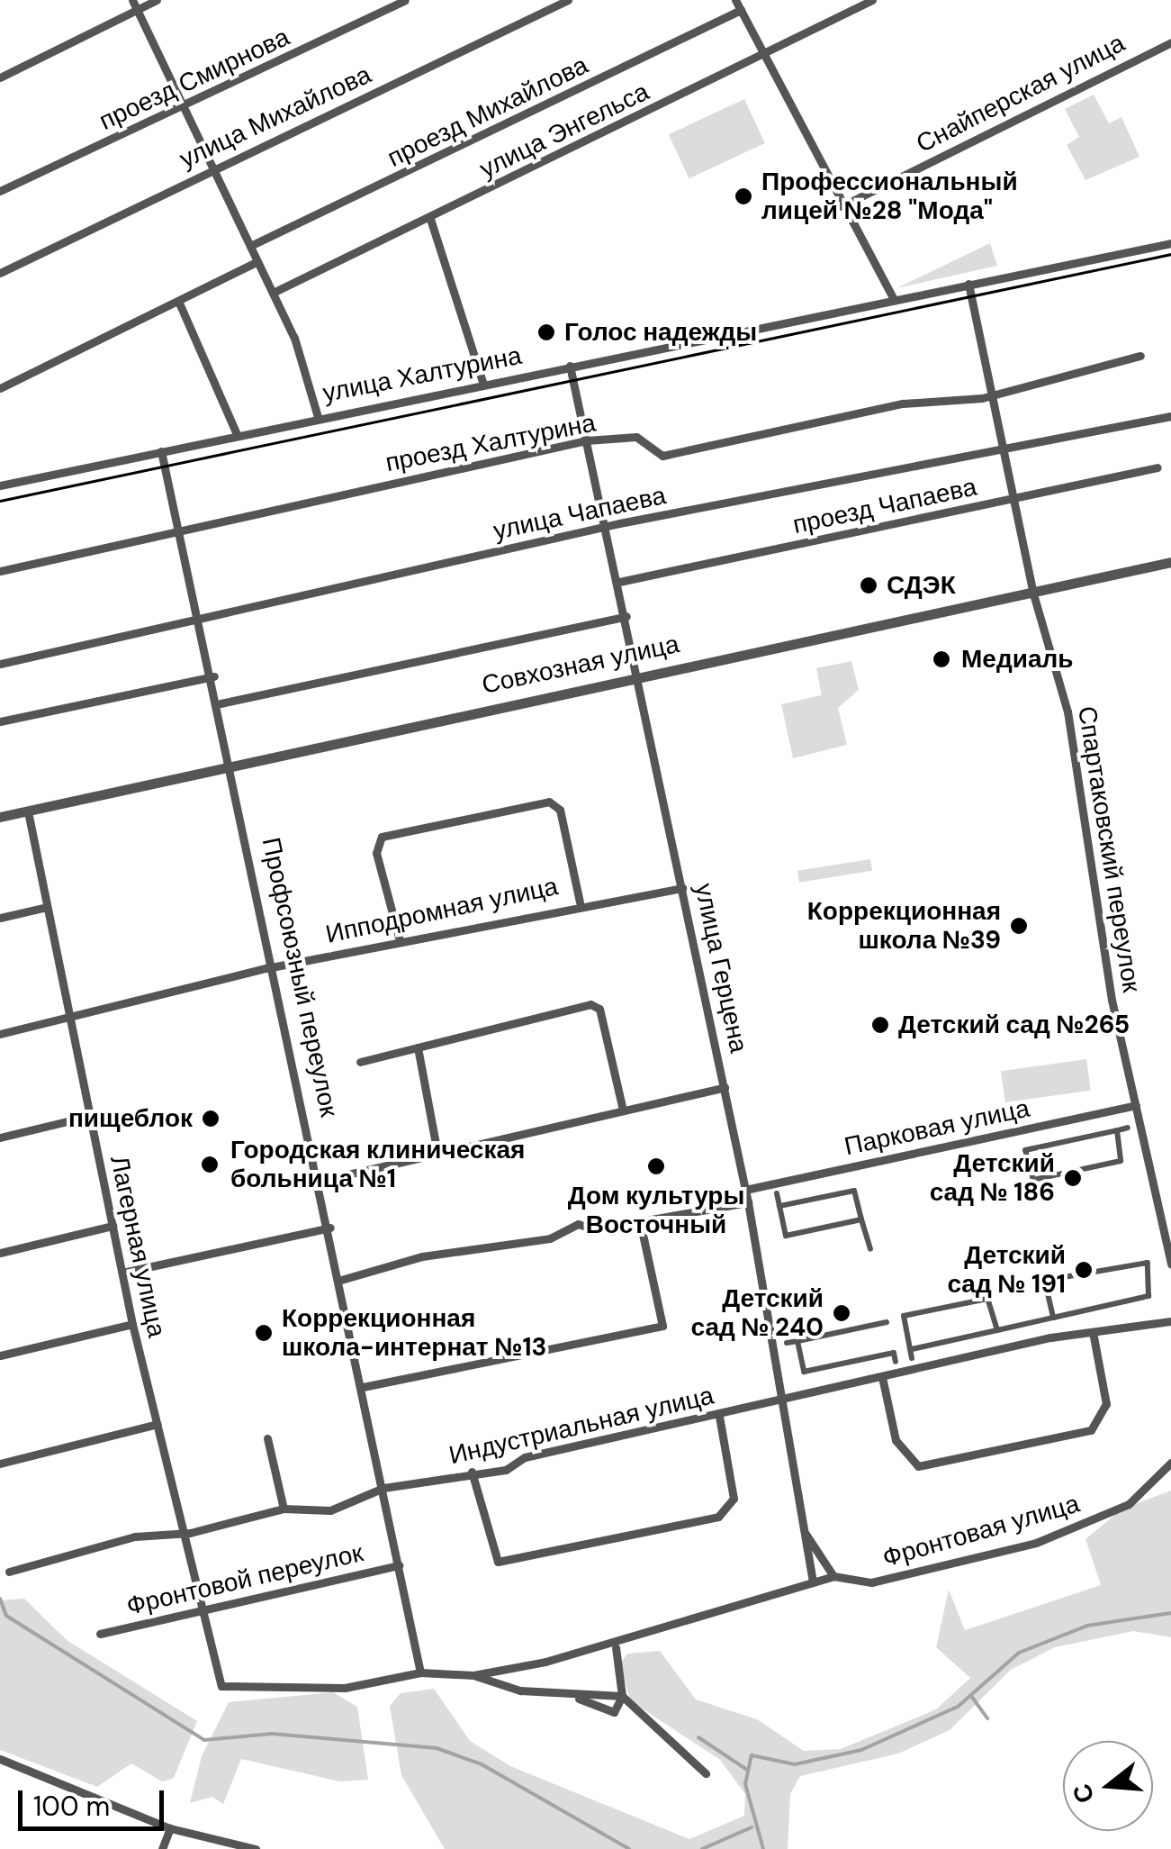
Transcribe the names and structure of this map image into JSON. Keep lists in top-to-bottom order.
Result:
{
  "streets": {
    "street": [
      "проезд Смирнова",
      "Снайперская улица",
      "проезд Михайлова",
      "улица Михайлова",
      "улица Энгельса",
      "улица Халтурина",
      "проезд Халтурина",
      "проезд Чапаева",
      "улица Чапаева",
      "Совхозная улица",
      "Спартаковский переулок",
      "Ипподромная улица",
      "улица Герцена",
      "Профсоюзный переулок",
      "Парковая улица",
      "Лагерная улица",
      "Индустриальная улица",
      "Фронтовая улица",
      "Фронтовой переулок"
    ]
  },
  "crossings": [
    ["улица Халтурина", "Спартаковский переулок"],
    ["улица Халтурина", "улица Герцена"],
    ["улица Халтурина", "Профсоюзный переулок"],
    ["проезд Халтурина", "Спартаковский переулок"],
    ["проезд Халтурина", "улица Герцена"],
    ["проезд Халтурина", "Профсоюзный переулок"],
    ["проезд Чапаева", "Спартаковский переулок"],
    ["проезд Чапаева", "улица Герцена"],
    ["улица Чапаева", "Спартаковский переулок"],
    ["улица Чапаева", "улица Герцена"],
    ["улица Чапаева", "Профсоюзный переулок"],
    ["Совхозная улица", "Спартаковский переулок"],
    ["Совхозная улица", "улица Герцена"],
    ["Совхозная улица", "Профсоюзный переулок"],
    ["Совхозная улица", "Лагерная улица"],
    ["Спартаковский переулок", "Парковая улица"],
    ["Ипподромная улица", "улица Герцена"],
    ["Ипподромная улица", "Профсоюзный переулок"],
    ["Ипподромная улица", "Лагерная улица"],
    ["улица Герцена", "Парковая улица"],
    ["улица Герцена", "Индустриальная улица"],
    ["улица Герцена", "Фронтовая улица"],
    ["Профсоюзный переулок", "Индустриальная улица"],
    ["Профсоюзный переулок", "Фронтовая улица"],
    ["Профсоюзный переулок", "Фронтовой переулок"],
    ["Лагерная улица", "Индустриальная улица"],
    ["Лагерная улица", "Фронтовая улица"],
    ["Лагерная улица", "Фронтовой переулок"]
  ],
  "places": [
    "Профессиональный лицей №28 \"Мода\"",
    "Голос надежды",
    "СДЭК",
    "Медиаль",
    "Коррекционная школа №39",
    "Детский сад №265",
    "пищеблок",
    "Городская клиническая больница №1",
    "Дом культуры Восточный",
    "Детский сад № 186",
    "Детский сад № 191",
    "Детский сад № 240",
    "Коррекционная школа-интернат №13"
  ],
  "scale_bar": "100 m",
  "north": "left"
}
